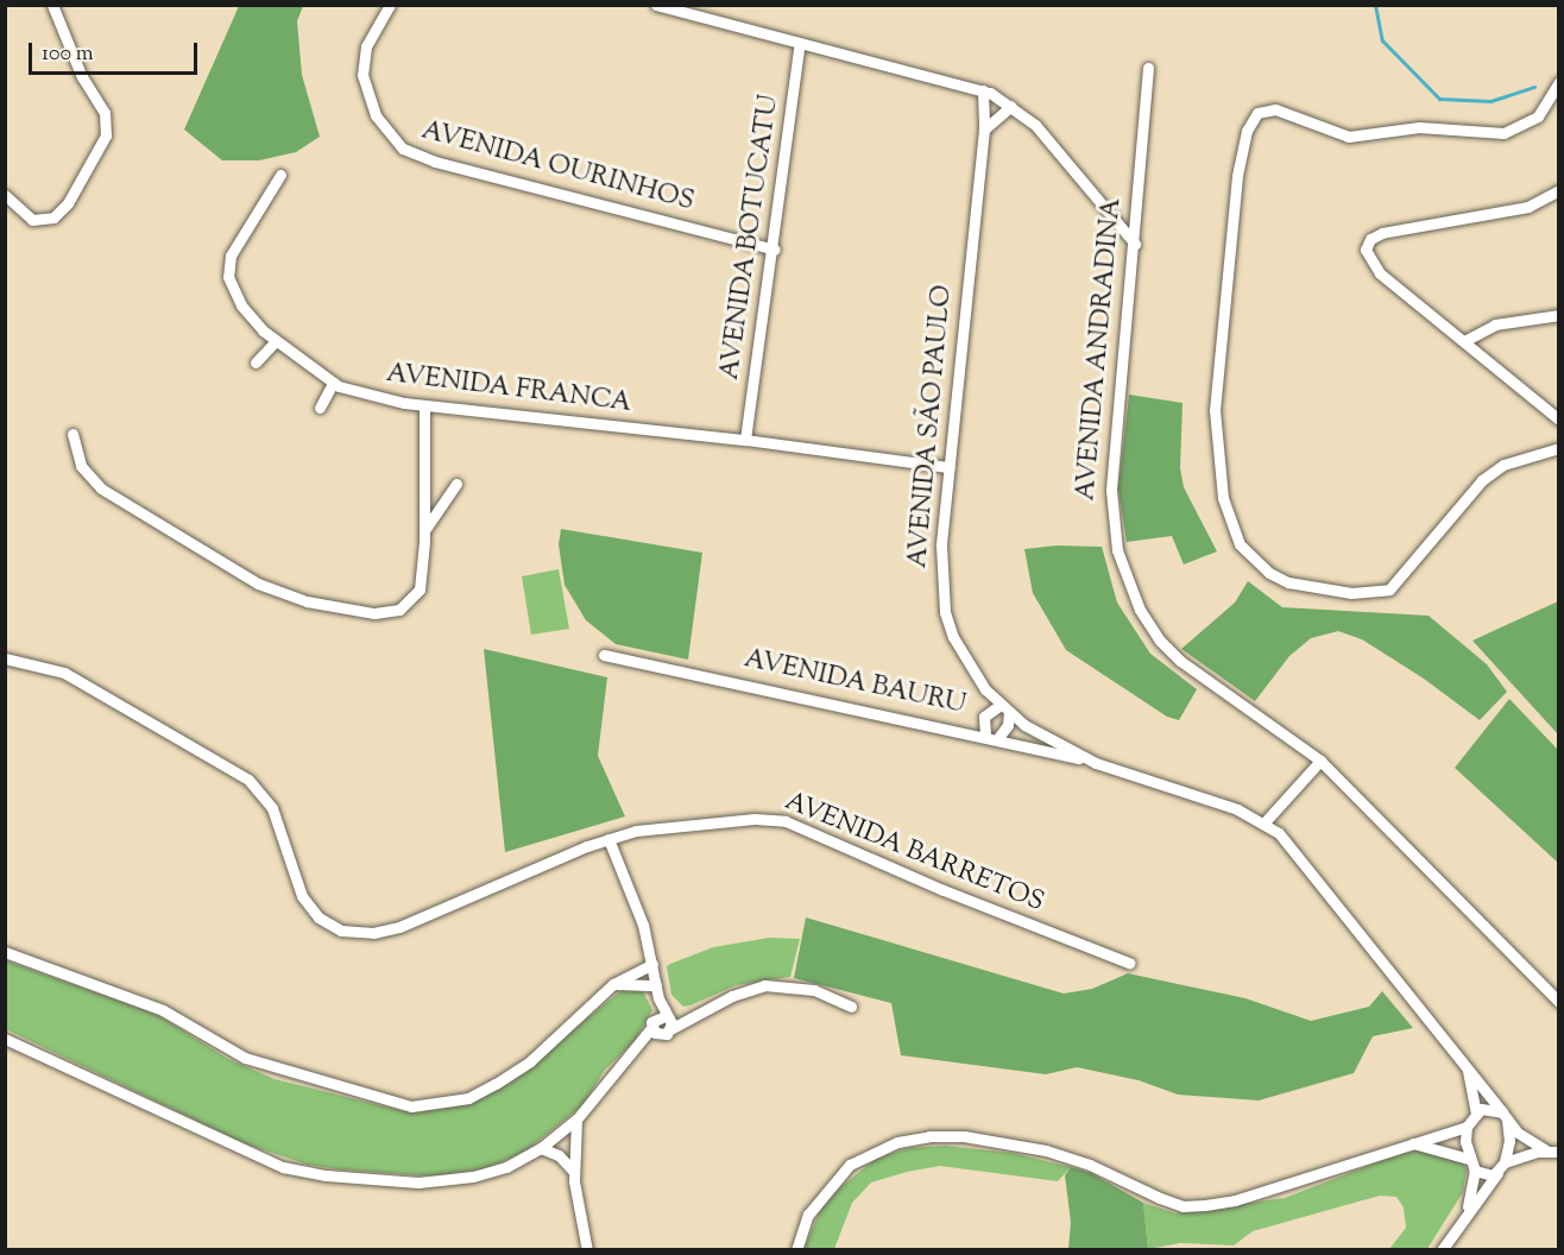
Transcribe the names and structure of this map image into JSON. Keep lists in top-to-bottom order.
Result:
{
  "streets": {
    "street": [
      "AVENIDA OURINHOS",
      "AVENIDA BOTUCATU",
      "AVENIDA ANDRADINA",
      "AVENIDA FRANCA",
      "AVENIDA SÃO PAULO",
      "AVENIDA BAURU",
      "AVENIDA BARRETOS"
    ]
  },
  "crossings": [
    ["AVENIDA OURINHOS", "AVENIDA BOTUCATU"],
    ["AVENIDA BOTUCATU", "AVENIDA FRANCA"],
    ["AVENIDA FRANCA", "AVENIDA SÃO PAULO"],
    ["AVENIDA SÃO PAULO", "AVENIDA BAURU"]
  ],
  "scale_bar": "100 m"
}
